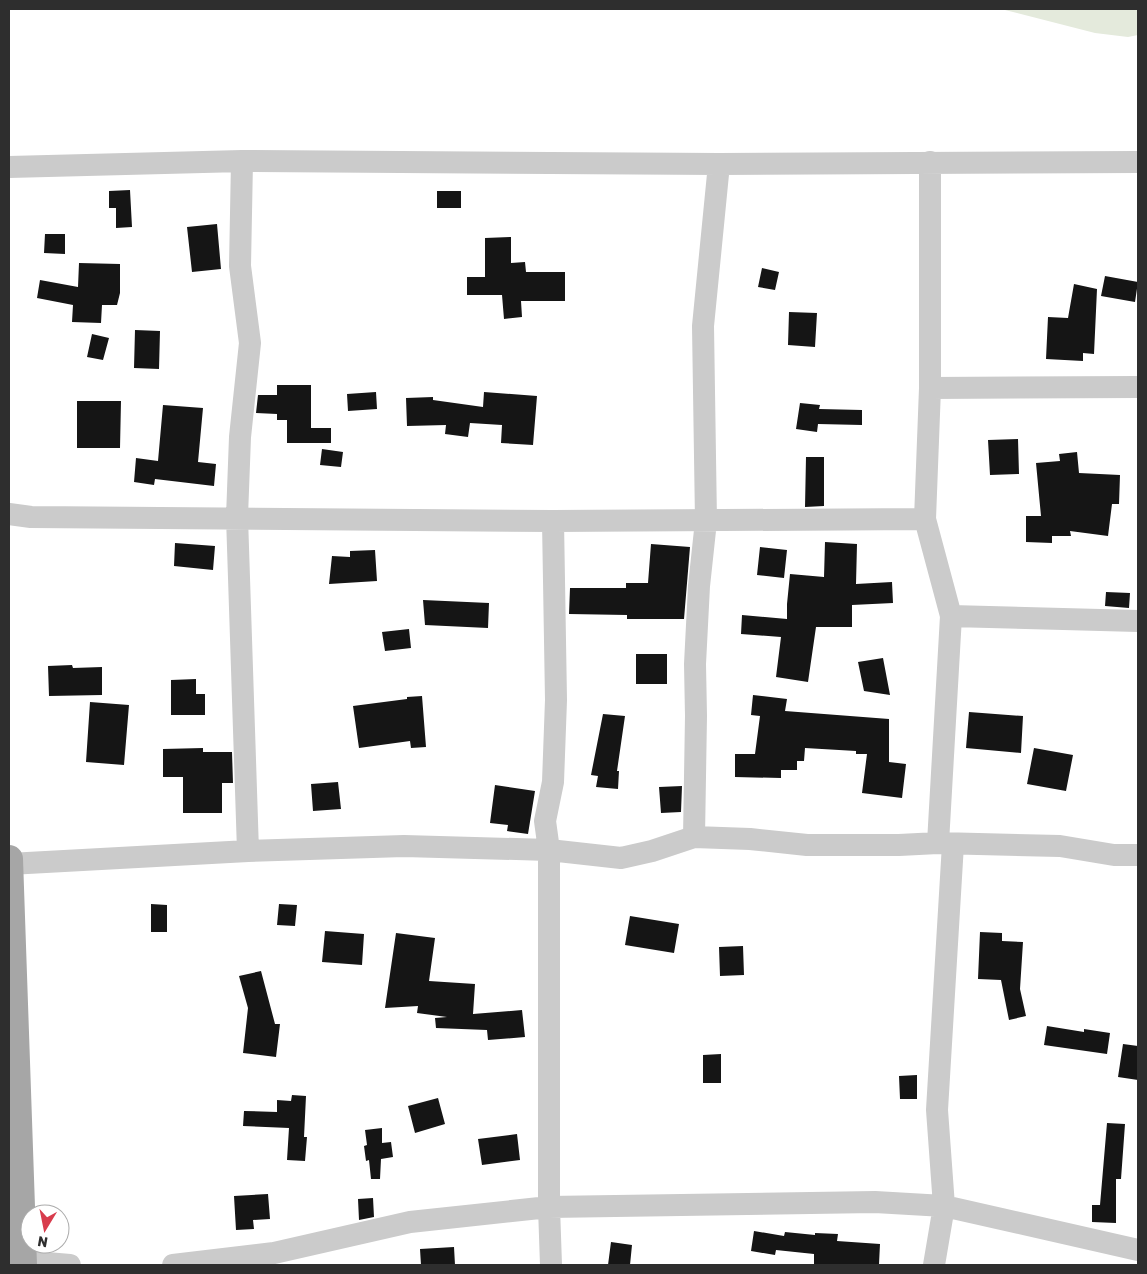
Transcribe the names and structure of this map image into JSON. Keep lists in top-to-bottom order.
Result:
{
  "north": "bottom"
}
